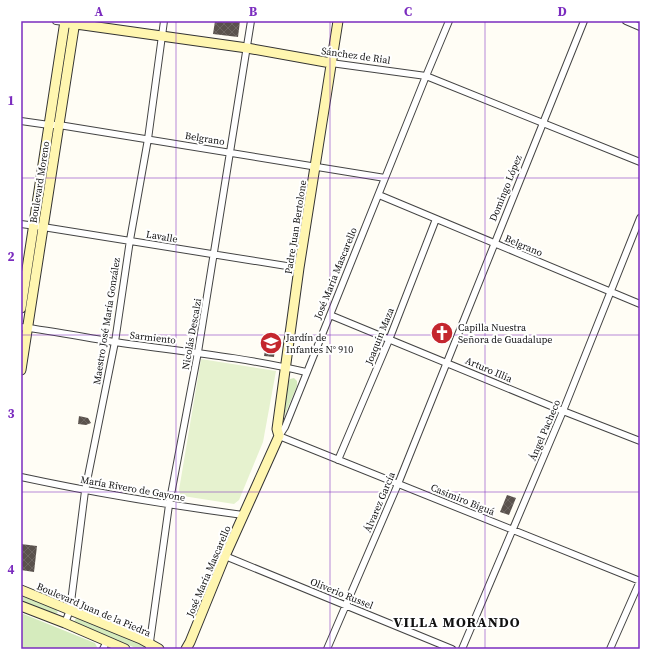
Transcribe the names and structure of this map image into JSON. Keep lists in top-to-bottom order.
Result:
{
  "streets": {
    "street": [
      "Sánchez de Rial",
      "Belgrano",
      "Boulevard Moreno",
      "Domingo López",
      "Padre Juan Bertolone",
      "Lavalle",
      "José María Mascarello",
      "Maestro José María González",
      "Nicolás Descalzi",
      "Joaquín Maza",
      "Sarmiento",
      "Arturo Illia",
      "Ángel Pacheco",
      "María Rivero de Gayone",
      "Casimiro Biguá",
      "Álvarez García",
      "Oliverio Russel",
      "Boulevard Juan de la Piedra"
    ]
  },
  "crossings": [
    ["Sánchez de Rial", "Boulevard Moreno"],
    ["Sánchez de Rial", "Domingo López"],
    ["Sánchez de Rial", "Padre Juan Bertolone"],
    ["Sánchez de Rial", "José María Mascarello"],
    ["Sánchez de Rial", "Maestro José María González"],
    ["Sánchez de Rial", "Nicolás Descalzi"],
    ["Belgrano", "Boulevard Moreno"],
    ["Belgrano", "Domingo López"],
    ["Belgrano", "Padre Juan Bertolone"],
    ["Belgrano", "José María Mascarello"],
    ["Belgrano", "Maestro José María González"],
    ["Belgrano", "Nicolás Descalzi"],
    ["Belgrano", "Joaquín Maza"],
    ["Belgrano", "Ángel Pacheco"],
    ["Boulevard Moreno", "Lavalle"],
    ["Boulevard Moreno", "Sarmiento"],
    ["Domingo López", "Arturo Illia"],
    ["Domingo López", "Álvarez García"],
    ["Padre Juan Bertolone", "Lavalle"],
    ["Padre Juan Bertolone", "José María Mascarello"],
    ["Padre Juan Bertolone", "Sarmiento"],
    ["Padre Juan Bertolone", "Casimiro Biguá"],
    ["Lavalle", "Maestro José María González"],
    ["Lavalle", "Nicolás Descalzi"],
    ["José María Mascarello", "Sarmiento"],
    ["José María Mascarello", "Arturo Illia"],
    ["José María Mascarello", "María Rivero de Gayone"],
    ["José María Mascarello", "Casimiro Biguá"],
    ["José María Mascarello", "Oliverio Russel"],
    ["Maestro José María González", "Sarmiento"],
    ["Maestro José María González", "María Rivero de Gayone"],
    ["Maestro José María González", "Boulevard Juan de la Piedra"],
    ["Nicolás Descalzi", "Sarmiento"],
    ["Nicolás Descalzi", "María Rivero de Gayone"],
    ["Nicolás Descalzi", "Boulevard Juan de la Piedra"],
    ["Joaquín Maza", "Arturo Illia"],
    ["Joaquín Maza", "Casimiro Biguá"],
    ["Arturo Illia", "Ángel Pacheco"],
    ["Arturo Illia", "Álvarez García"],
    ["Ángel Pacheco", "Casimiro Biguá"],
    ["Casimiro Biguá", "Álvarez García"],
    ["Álvarez García", "Oliverio Russel"]
  ],
  "districts": ["VILLA MORANDO"],
  "places": {
    "church": ["Capilla Nuestra Señora de Guadalupe"],
    "school or university": ["Jardín de Infantes N° 910"]
  },
  "grid": {
    "columns": [
      "A",
      "B",
      "C",
      "D"
    ],
    "rows": [
      "1",
      "2",
      "3",
      "4"
    ]
  }
}
